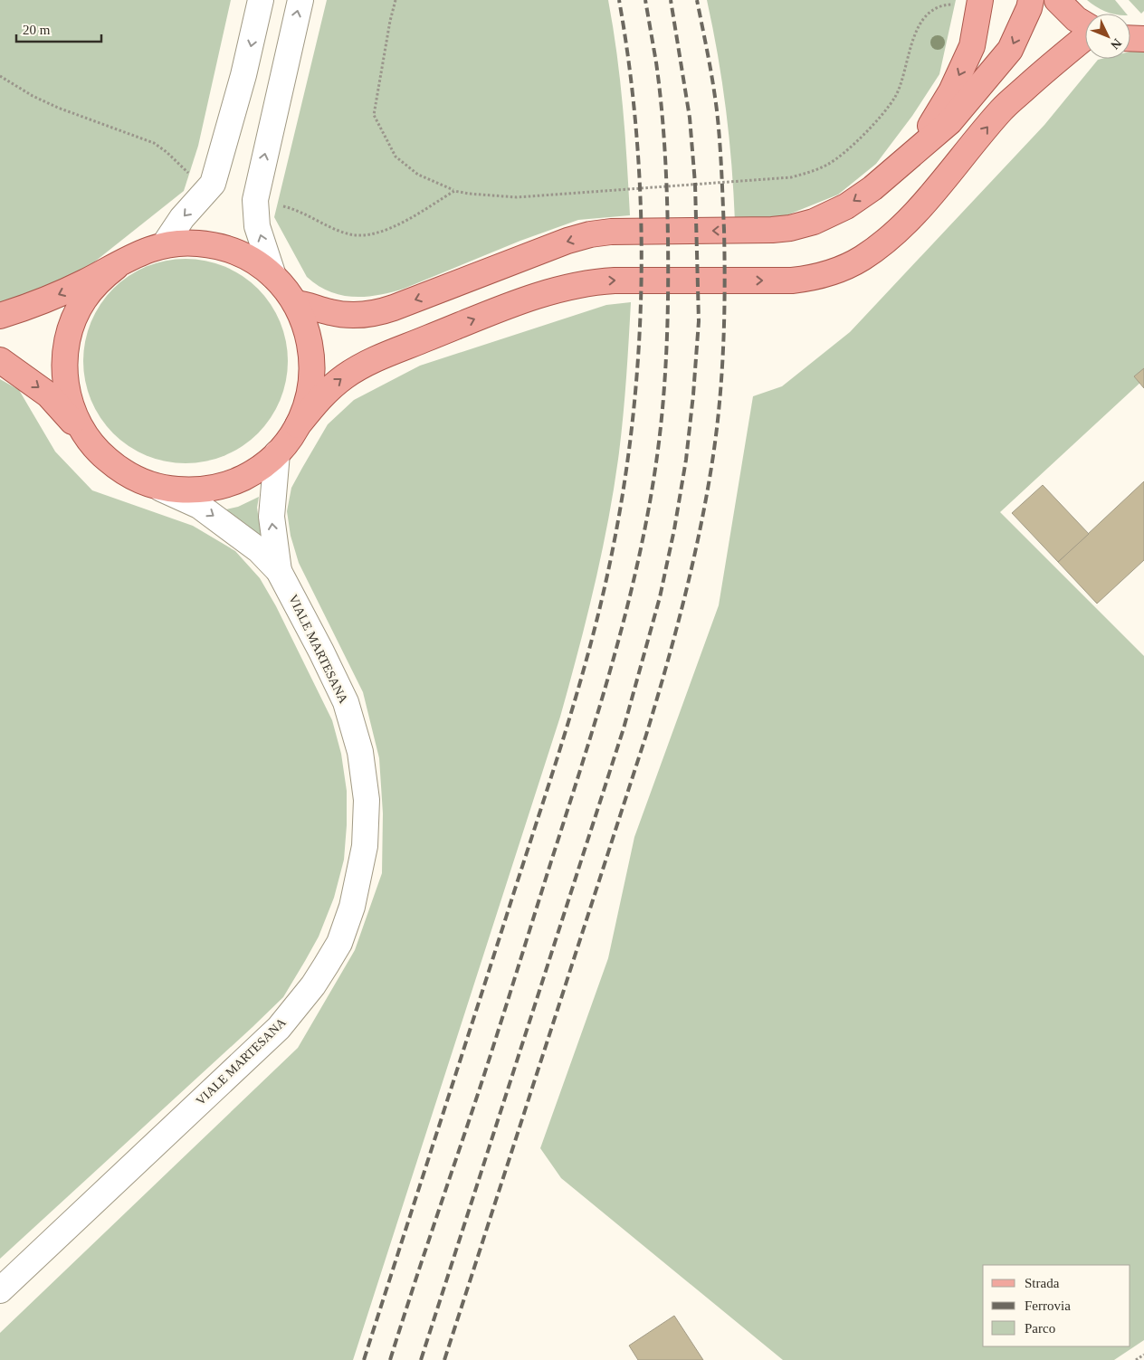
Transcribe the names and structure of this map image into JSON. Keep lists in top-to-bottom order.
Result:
{
  "streets": {
    "street": ["VIALE MARTESANA"]
  },
  "legend": ["Strada", "Ferrovia", "Parco"],
  "scale_bar": "20 m",
  "north": "bottom right"
}
